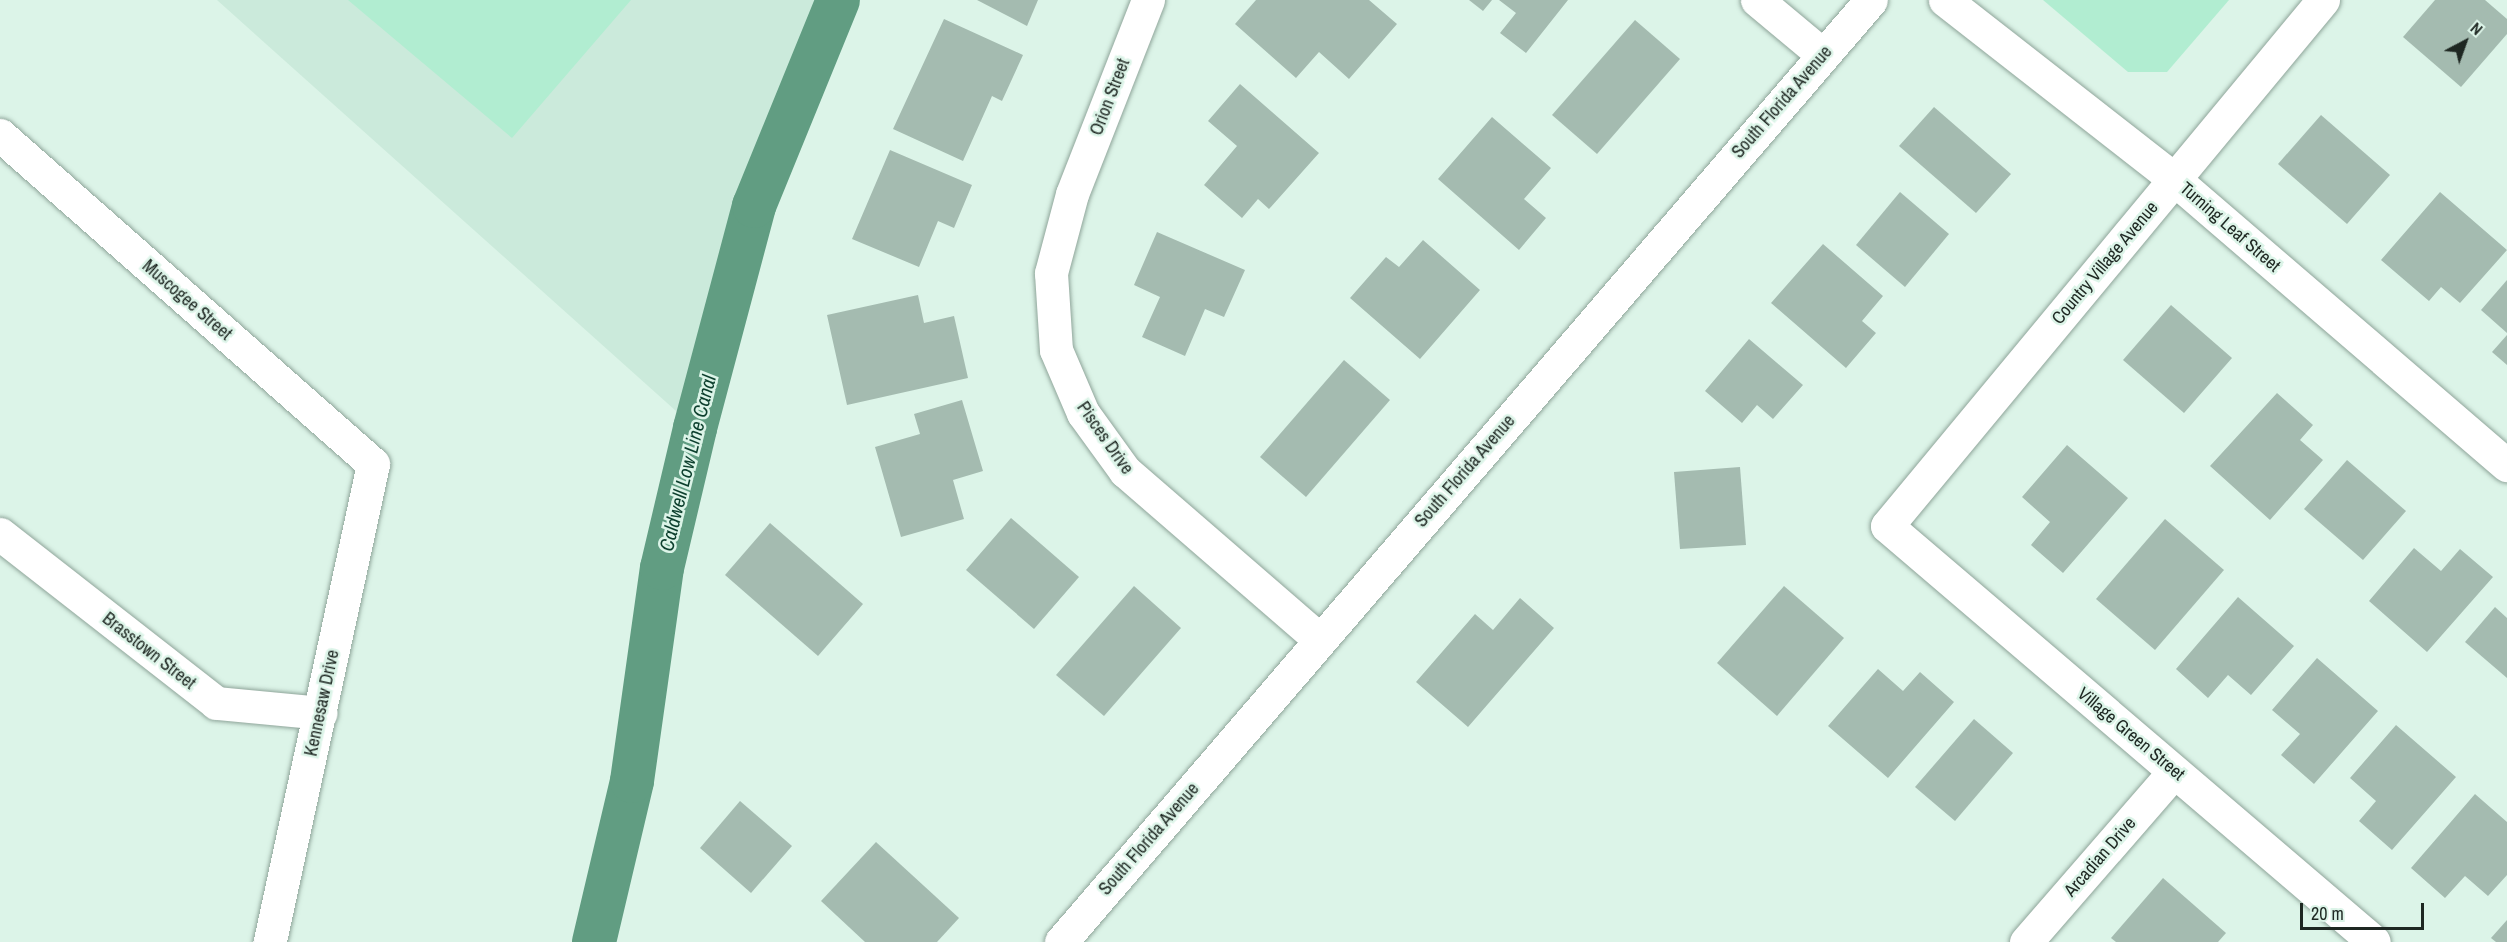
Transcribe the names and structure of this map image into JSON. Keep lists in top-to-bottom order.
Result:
{
  "streets": {
    "street": [
      "Orion Street",
      "South Florida Avenue",
      "Turning Leaf Street",
      "Country Village Avenue",
      "Muscogee Street",
      "Pisces Drive",
      "Brasstown Street",
      "Kennesaw Drive",
      "Village Green Street",
      "Arcadian Drive"
    ]
  },
  "crossings": [
    ["Orion Street", "Pisces Drive"],
    ["South Florida Avenue", "Pisces Drive"],
    ["Turning Leaf Street", "Country Village Avenue"],
    ["Country Village Avenue", "Village Green Street"],
    ["Muscogee Street", "Kennesaw Drive"],
    ["Brasstown Street", "Kennesaw Drive"],
    ["Village Green Street", "Arcadian Drive"]
  ],
  "water": ["Caldwell Low Line Canal"],
  "scale_bar": "20 m",
  "north": "top right"
}
